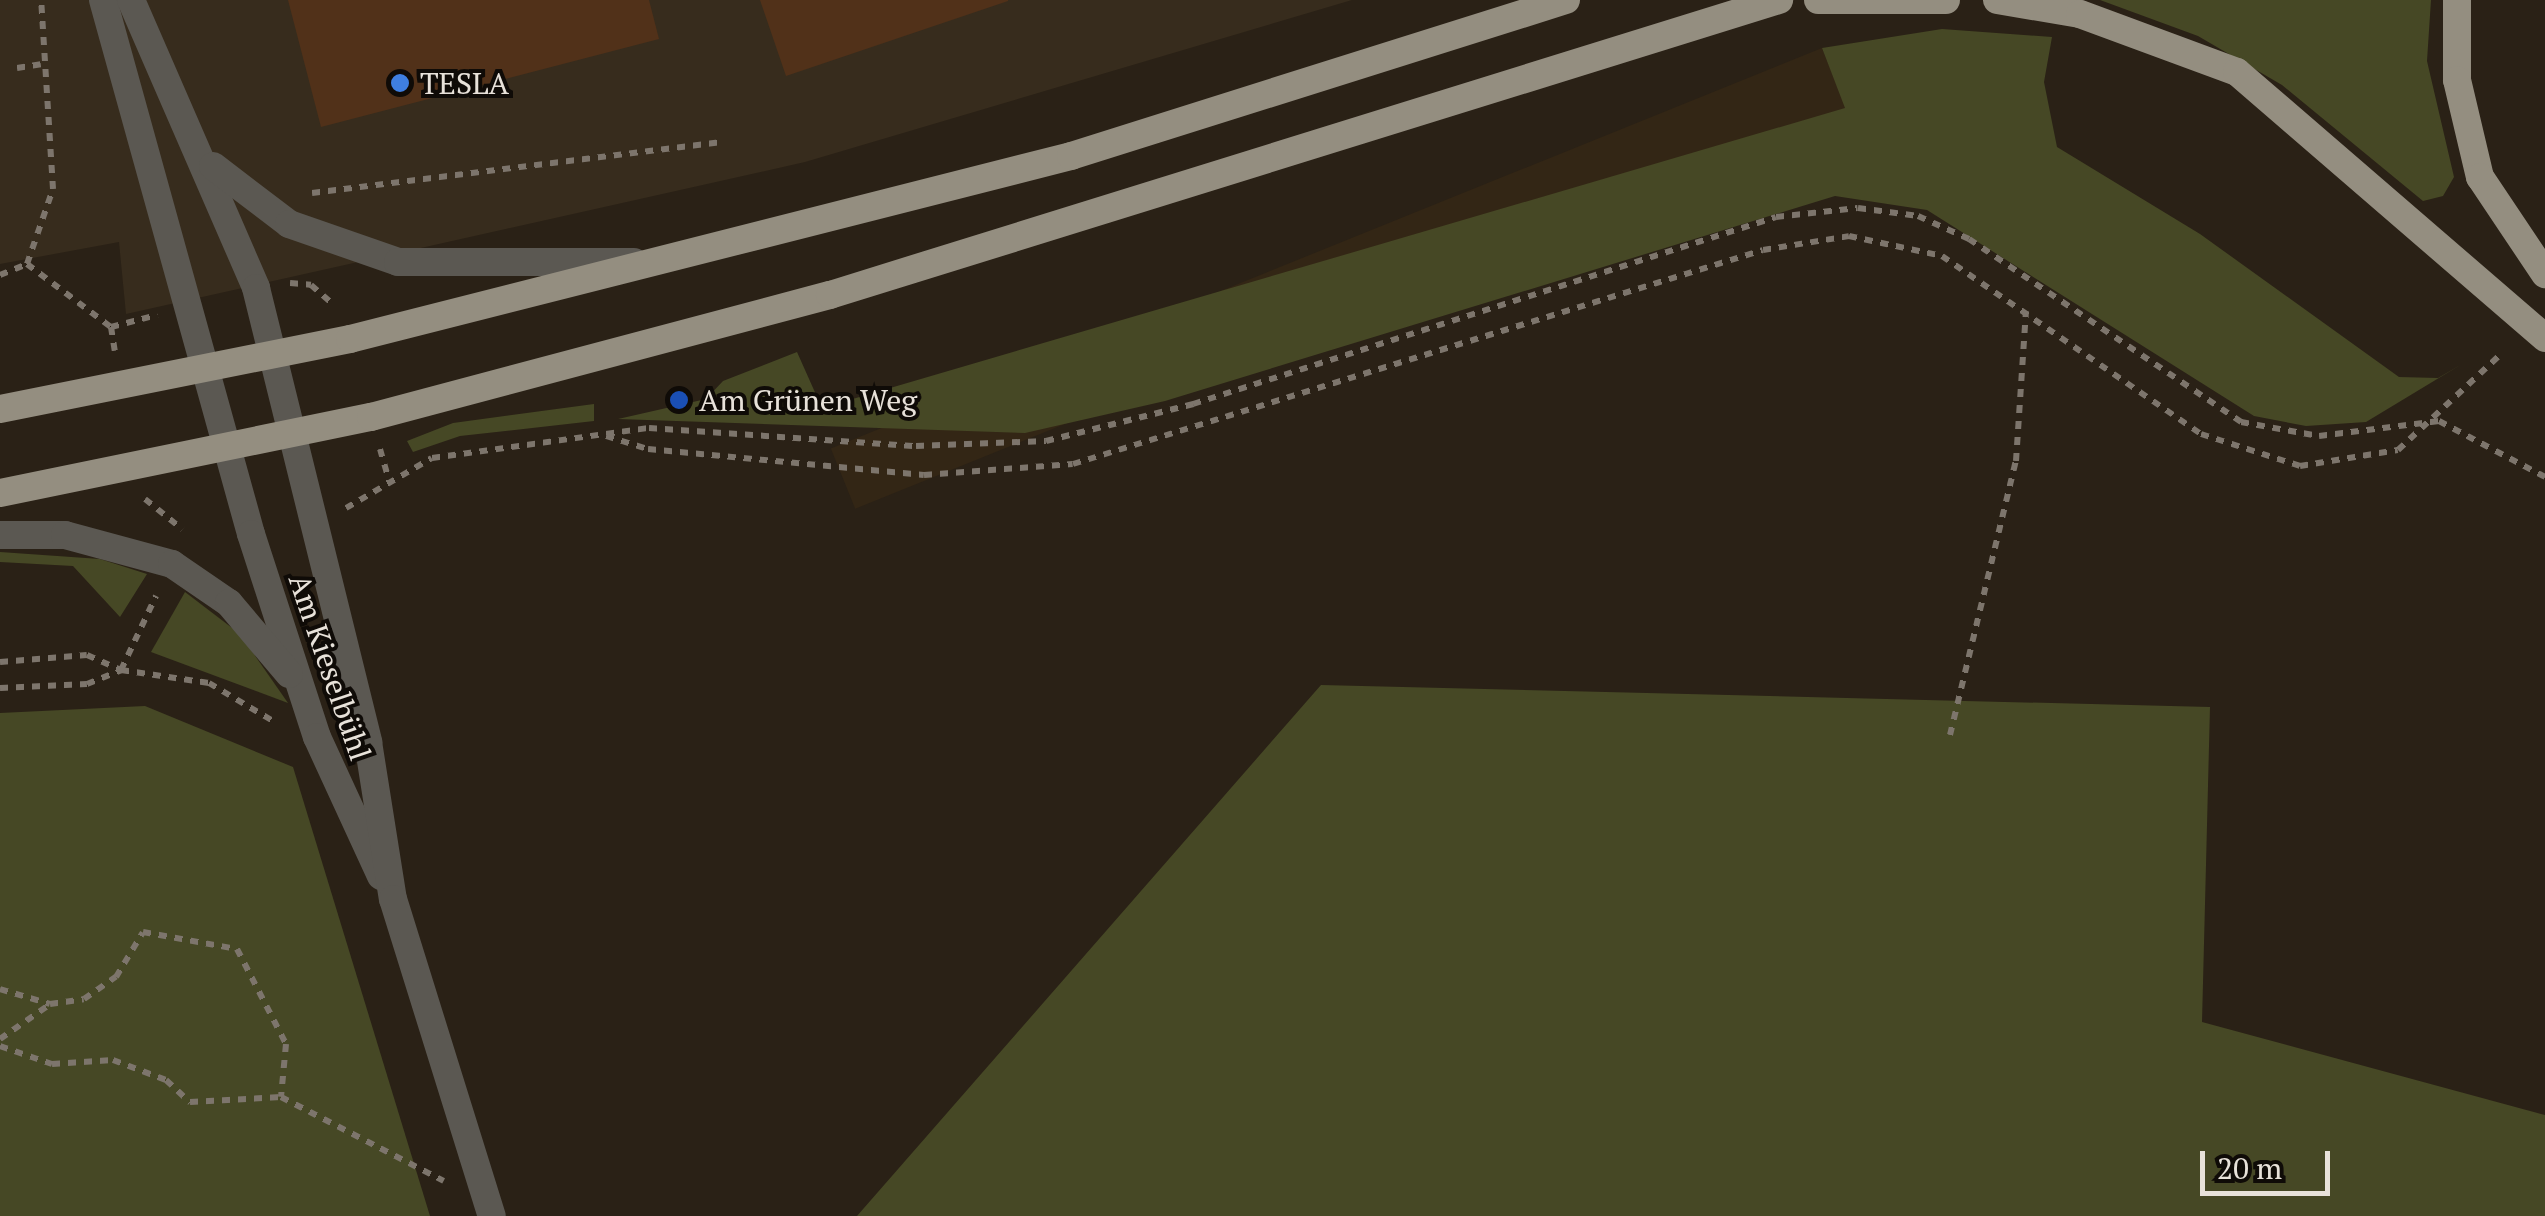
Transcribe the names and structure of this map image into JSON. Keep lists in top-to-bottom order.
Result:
{
  "streets": {
    "street": ["Am Kieselbühl"]
  },
  "places": ["TESLA", "Am Grünen Weg"],
  "scale_bar": "20 m"
}
